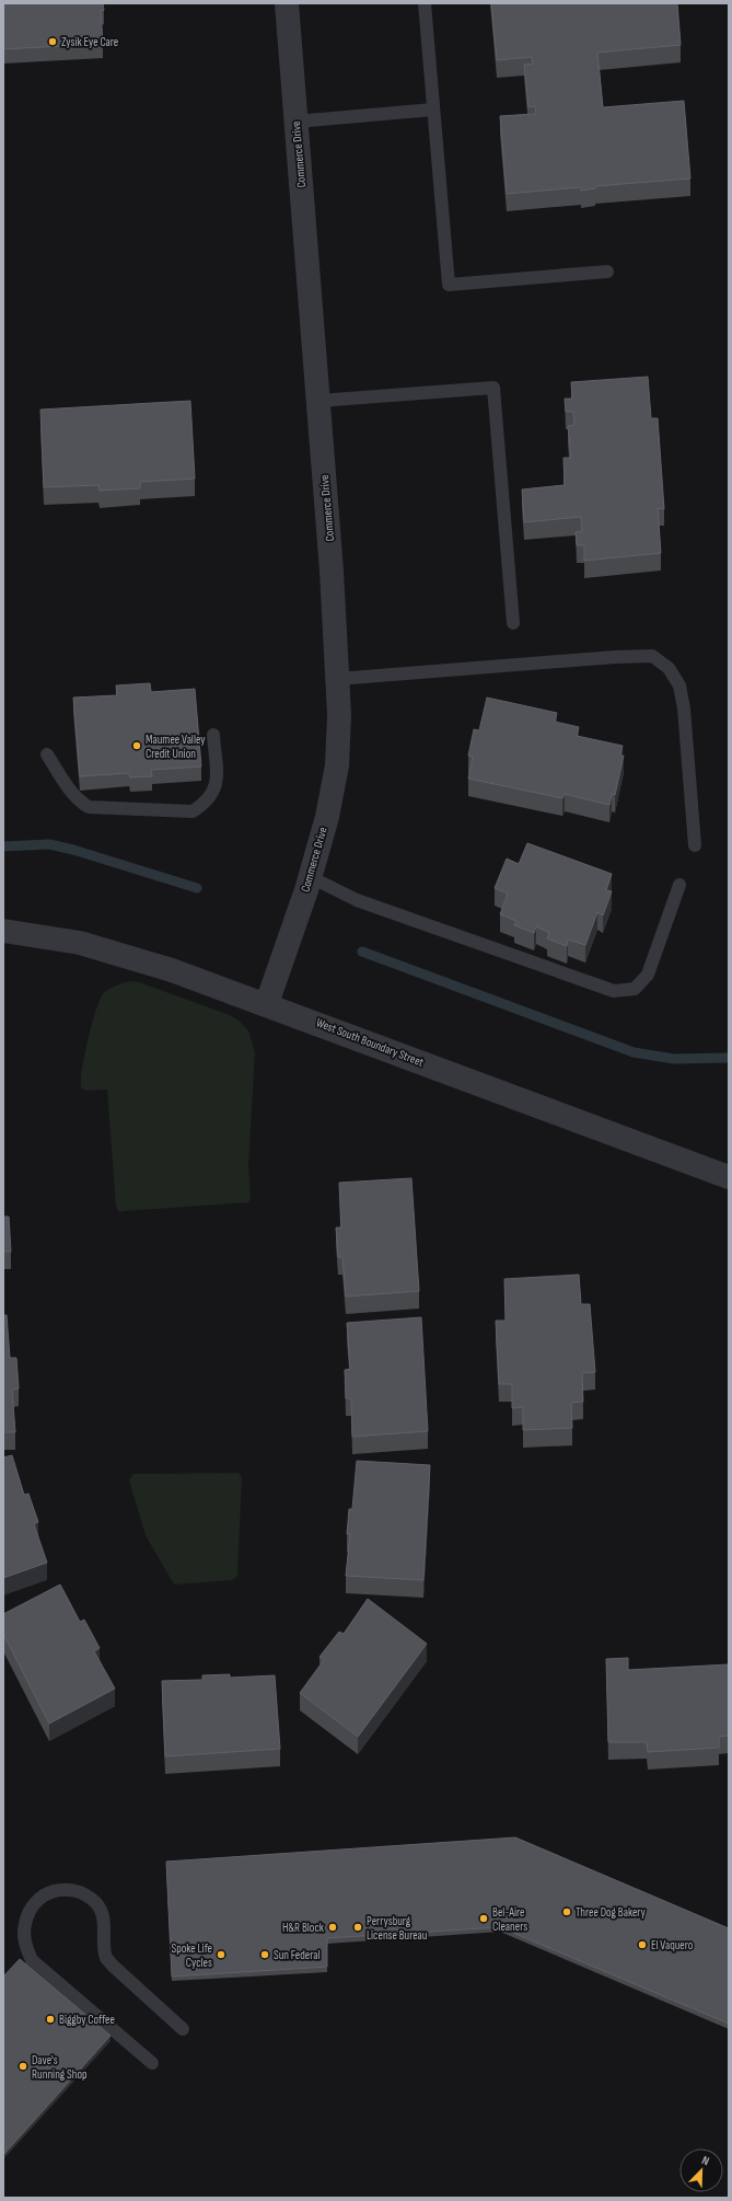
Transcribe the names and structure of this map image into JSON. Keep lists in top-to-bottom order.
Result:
{
  "streets": {
    "street": ["Commerce Drive", "West South Boundary Street"]
  },
  "crossings": [
    ["Commerce Drive", "West South Boundary Street"]
  ],
  "places": [
    "Zysik Eye Care",
    "Maumee Valley Credit Union",
    "Three Dog Bakery",
    "Bel-Aire Cleaners",
    "H&R Block",
    "Perrysburg License Bureau",
    "El Vaquero",
    "Spoke Life Cycles",
    "Sun Federal",
    "Biggby Coffee",
    "Dave's Running Shop"
  ],
  "north": "top right"
}
